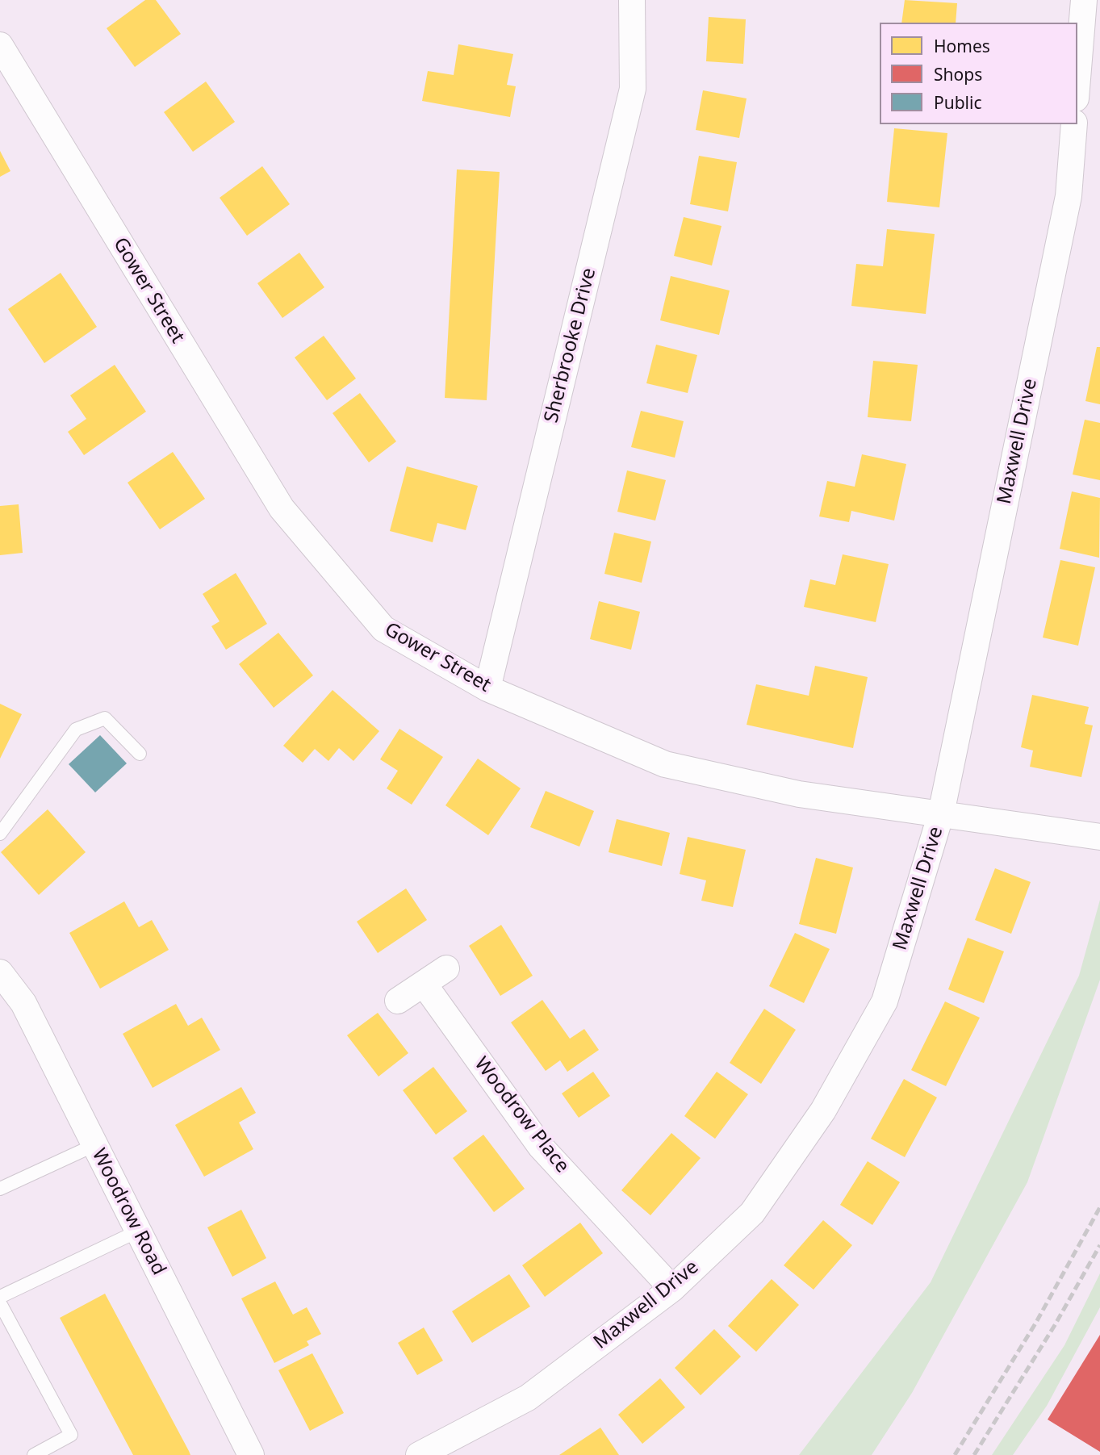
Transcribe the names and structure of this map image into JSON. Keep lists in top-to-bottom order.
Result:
{
  "streets": {
    "street": [
      "Gower Street",
      "Sherbrooke Drive",
      "Maxwell Drive",
      "Woodrow Place",
      "Woodrow Road"
    ]
  },
  "crossings": [
    ["Gower Street", "Sherbrooke Drive"],
    ["Gower Street", "Maxwell Drive"],
    ["Maxwell Drive", "Woodrow Place"]
  ],
  "legend": ["Homes", "Shops", "Public"]
}
